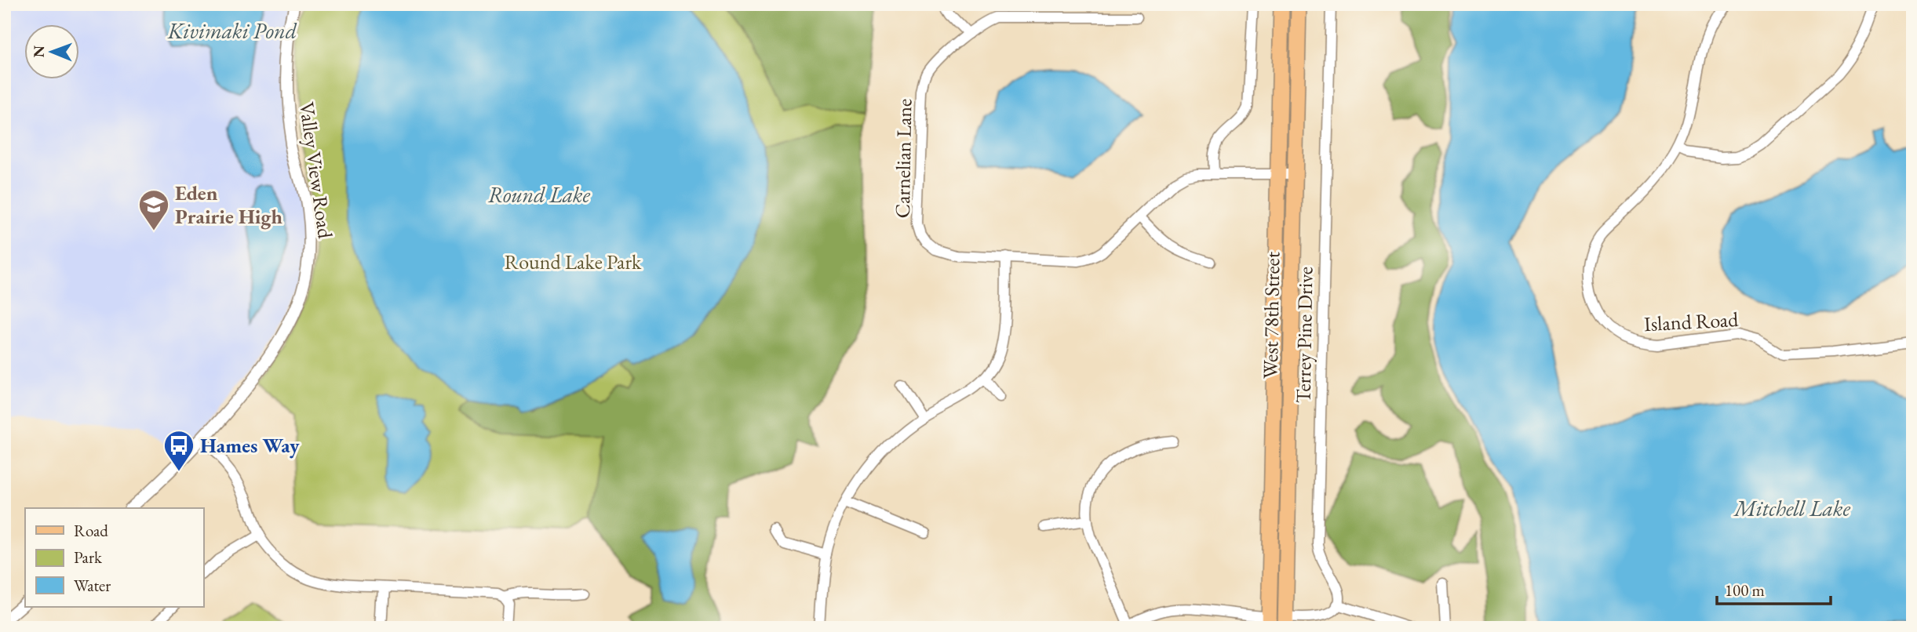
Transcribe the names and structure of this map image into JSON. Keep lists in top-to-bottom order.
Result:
{
  "streets": {
    "main road": ["West 78th Street"],
    "street": [
      "Carnelian Lane",
      "Valley View Road",
      "Island Road",
      "Terrey Pine Drive"
    ]
  },
  "crossings": [
    ["Carnelian Lane", "West 78th Street"]
  ],
  "water": ["Kivimaki Pond", "Round Lake", "Mitchell Lake"],
  "parks": ["Round Lake Park"],
  "places": {
    "school or university": ["Eden Prairie High"],
    "bus stop": ["Hames Way"]
  },
  "legend": ["Road", "Park", "Water"],
  "scale_bar": "100 m",
  "north": "left"
}
